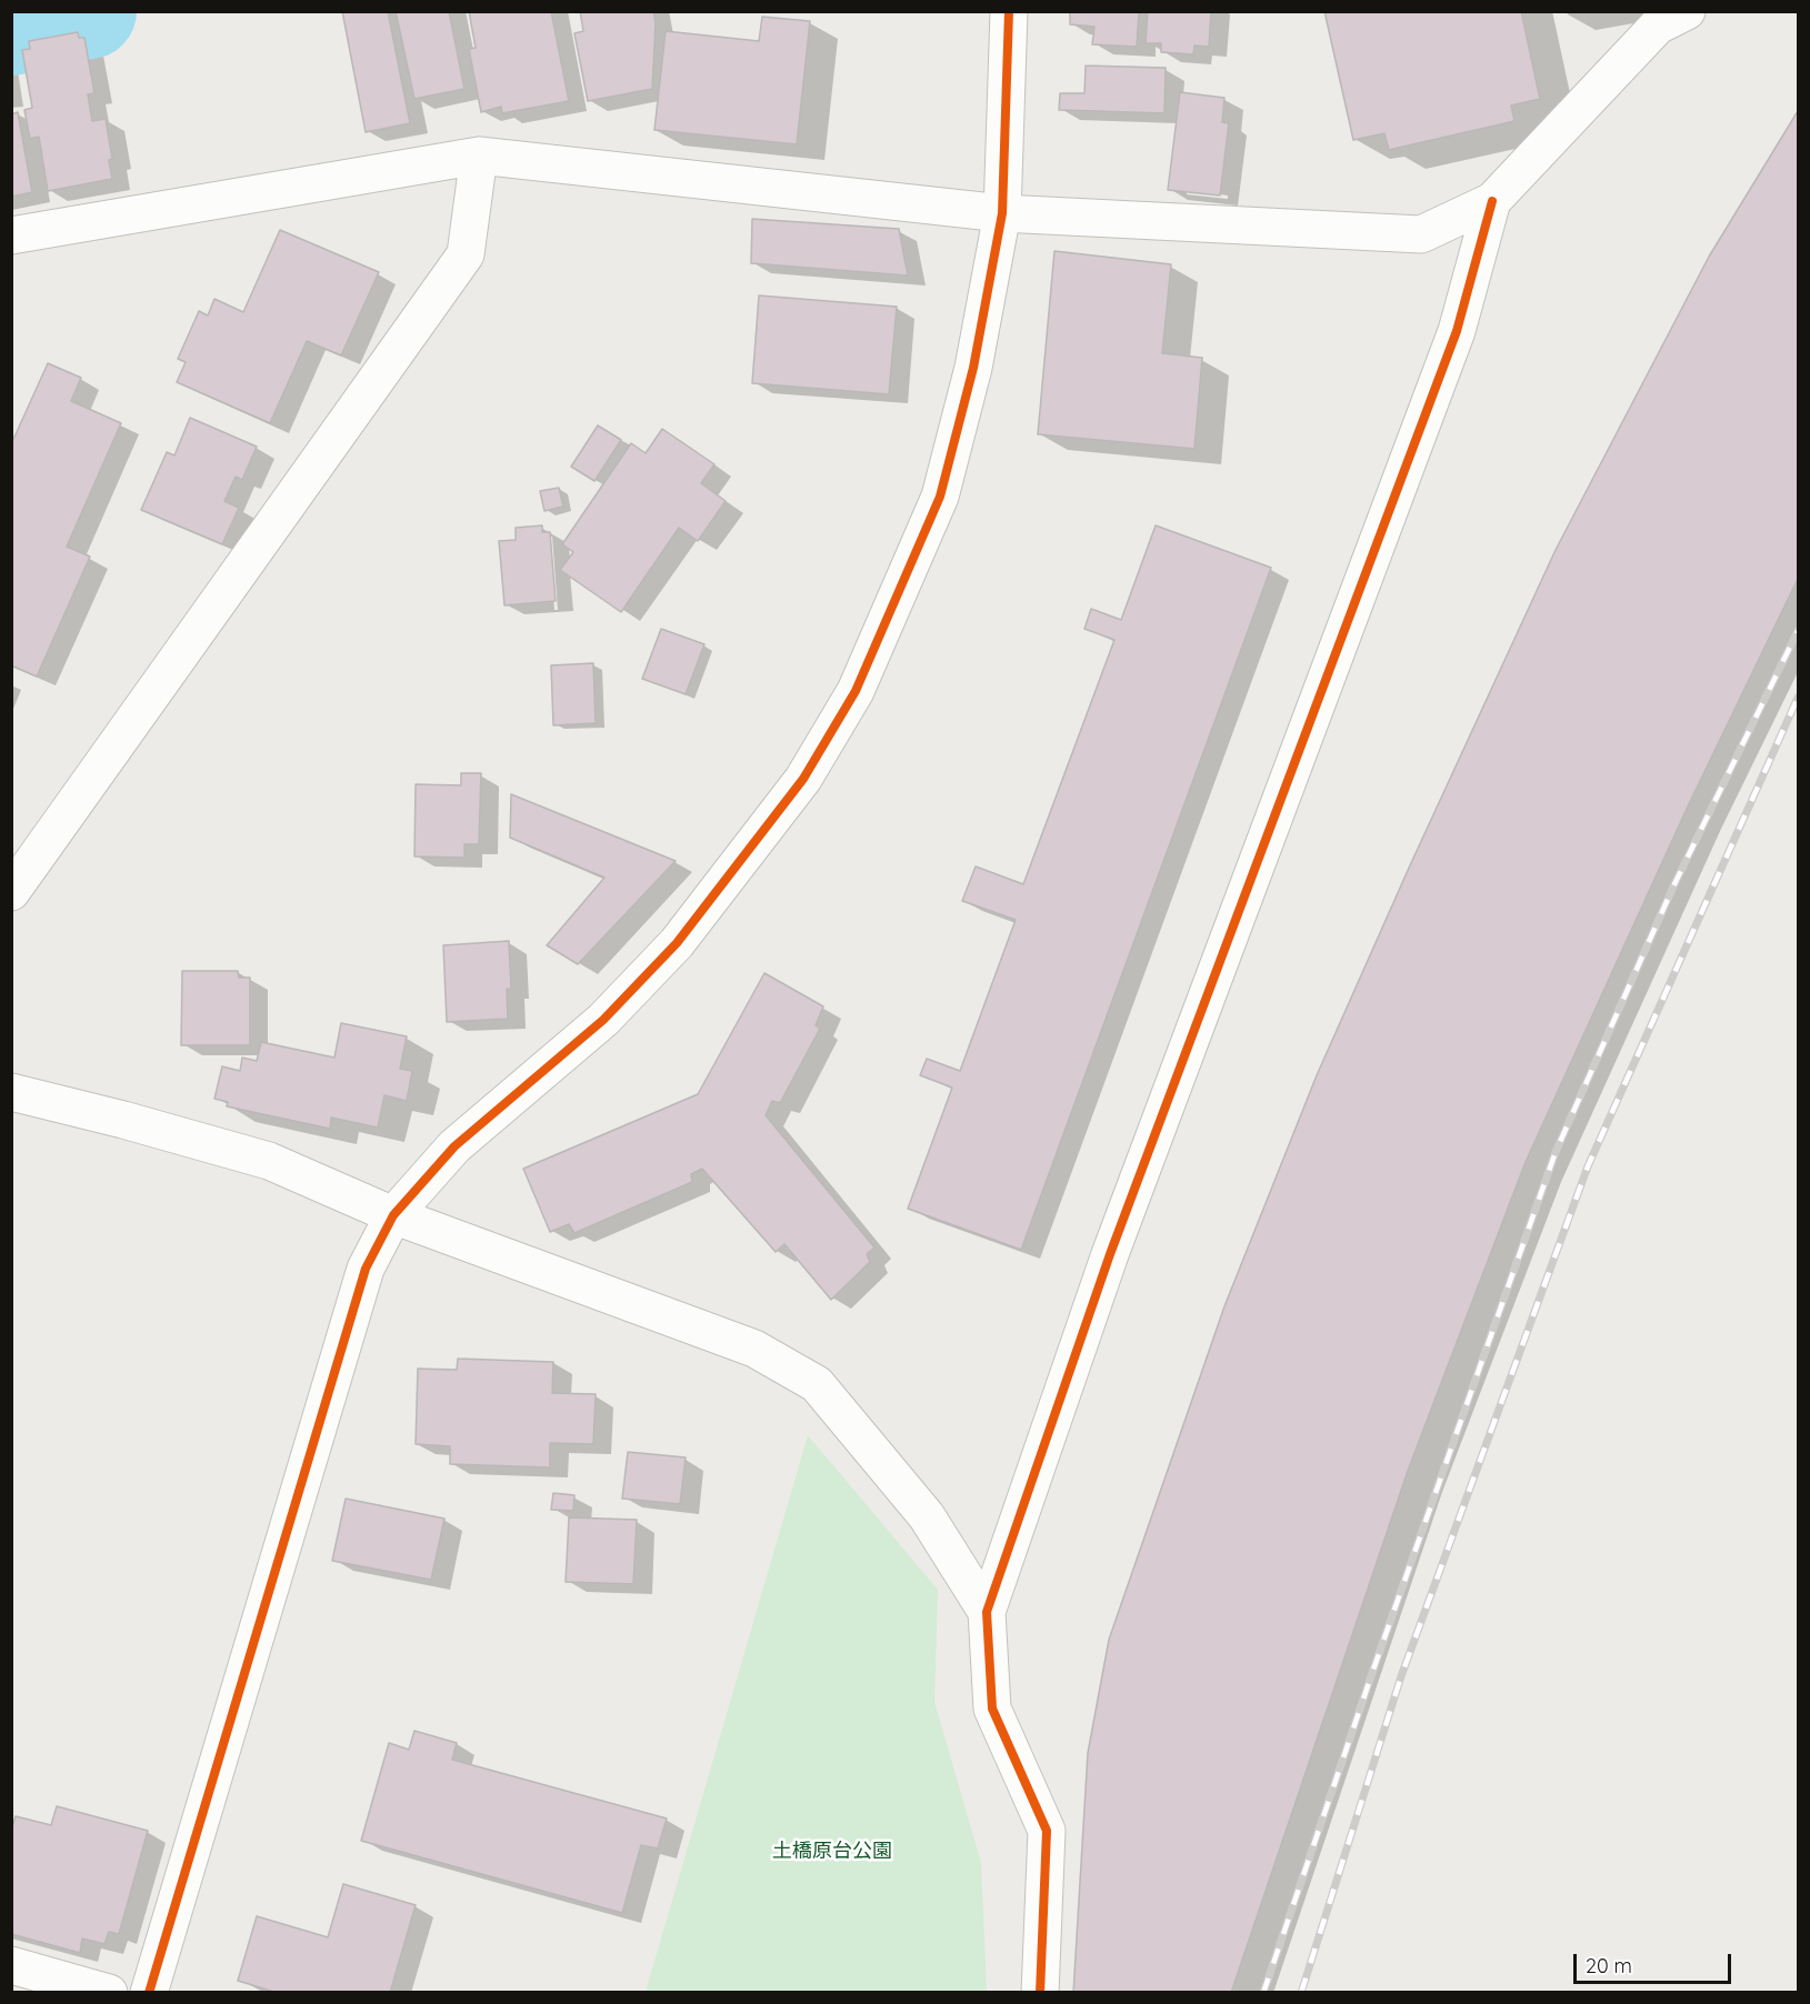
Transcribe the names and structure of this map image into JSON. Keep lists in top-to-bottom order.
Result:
{
  "parks": ["土橋原台公園"],
  "scale_bar": "20 m"
}
